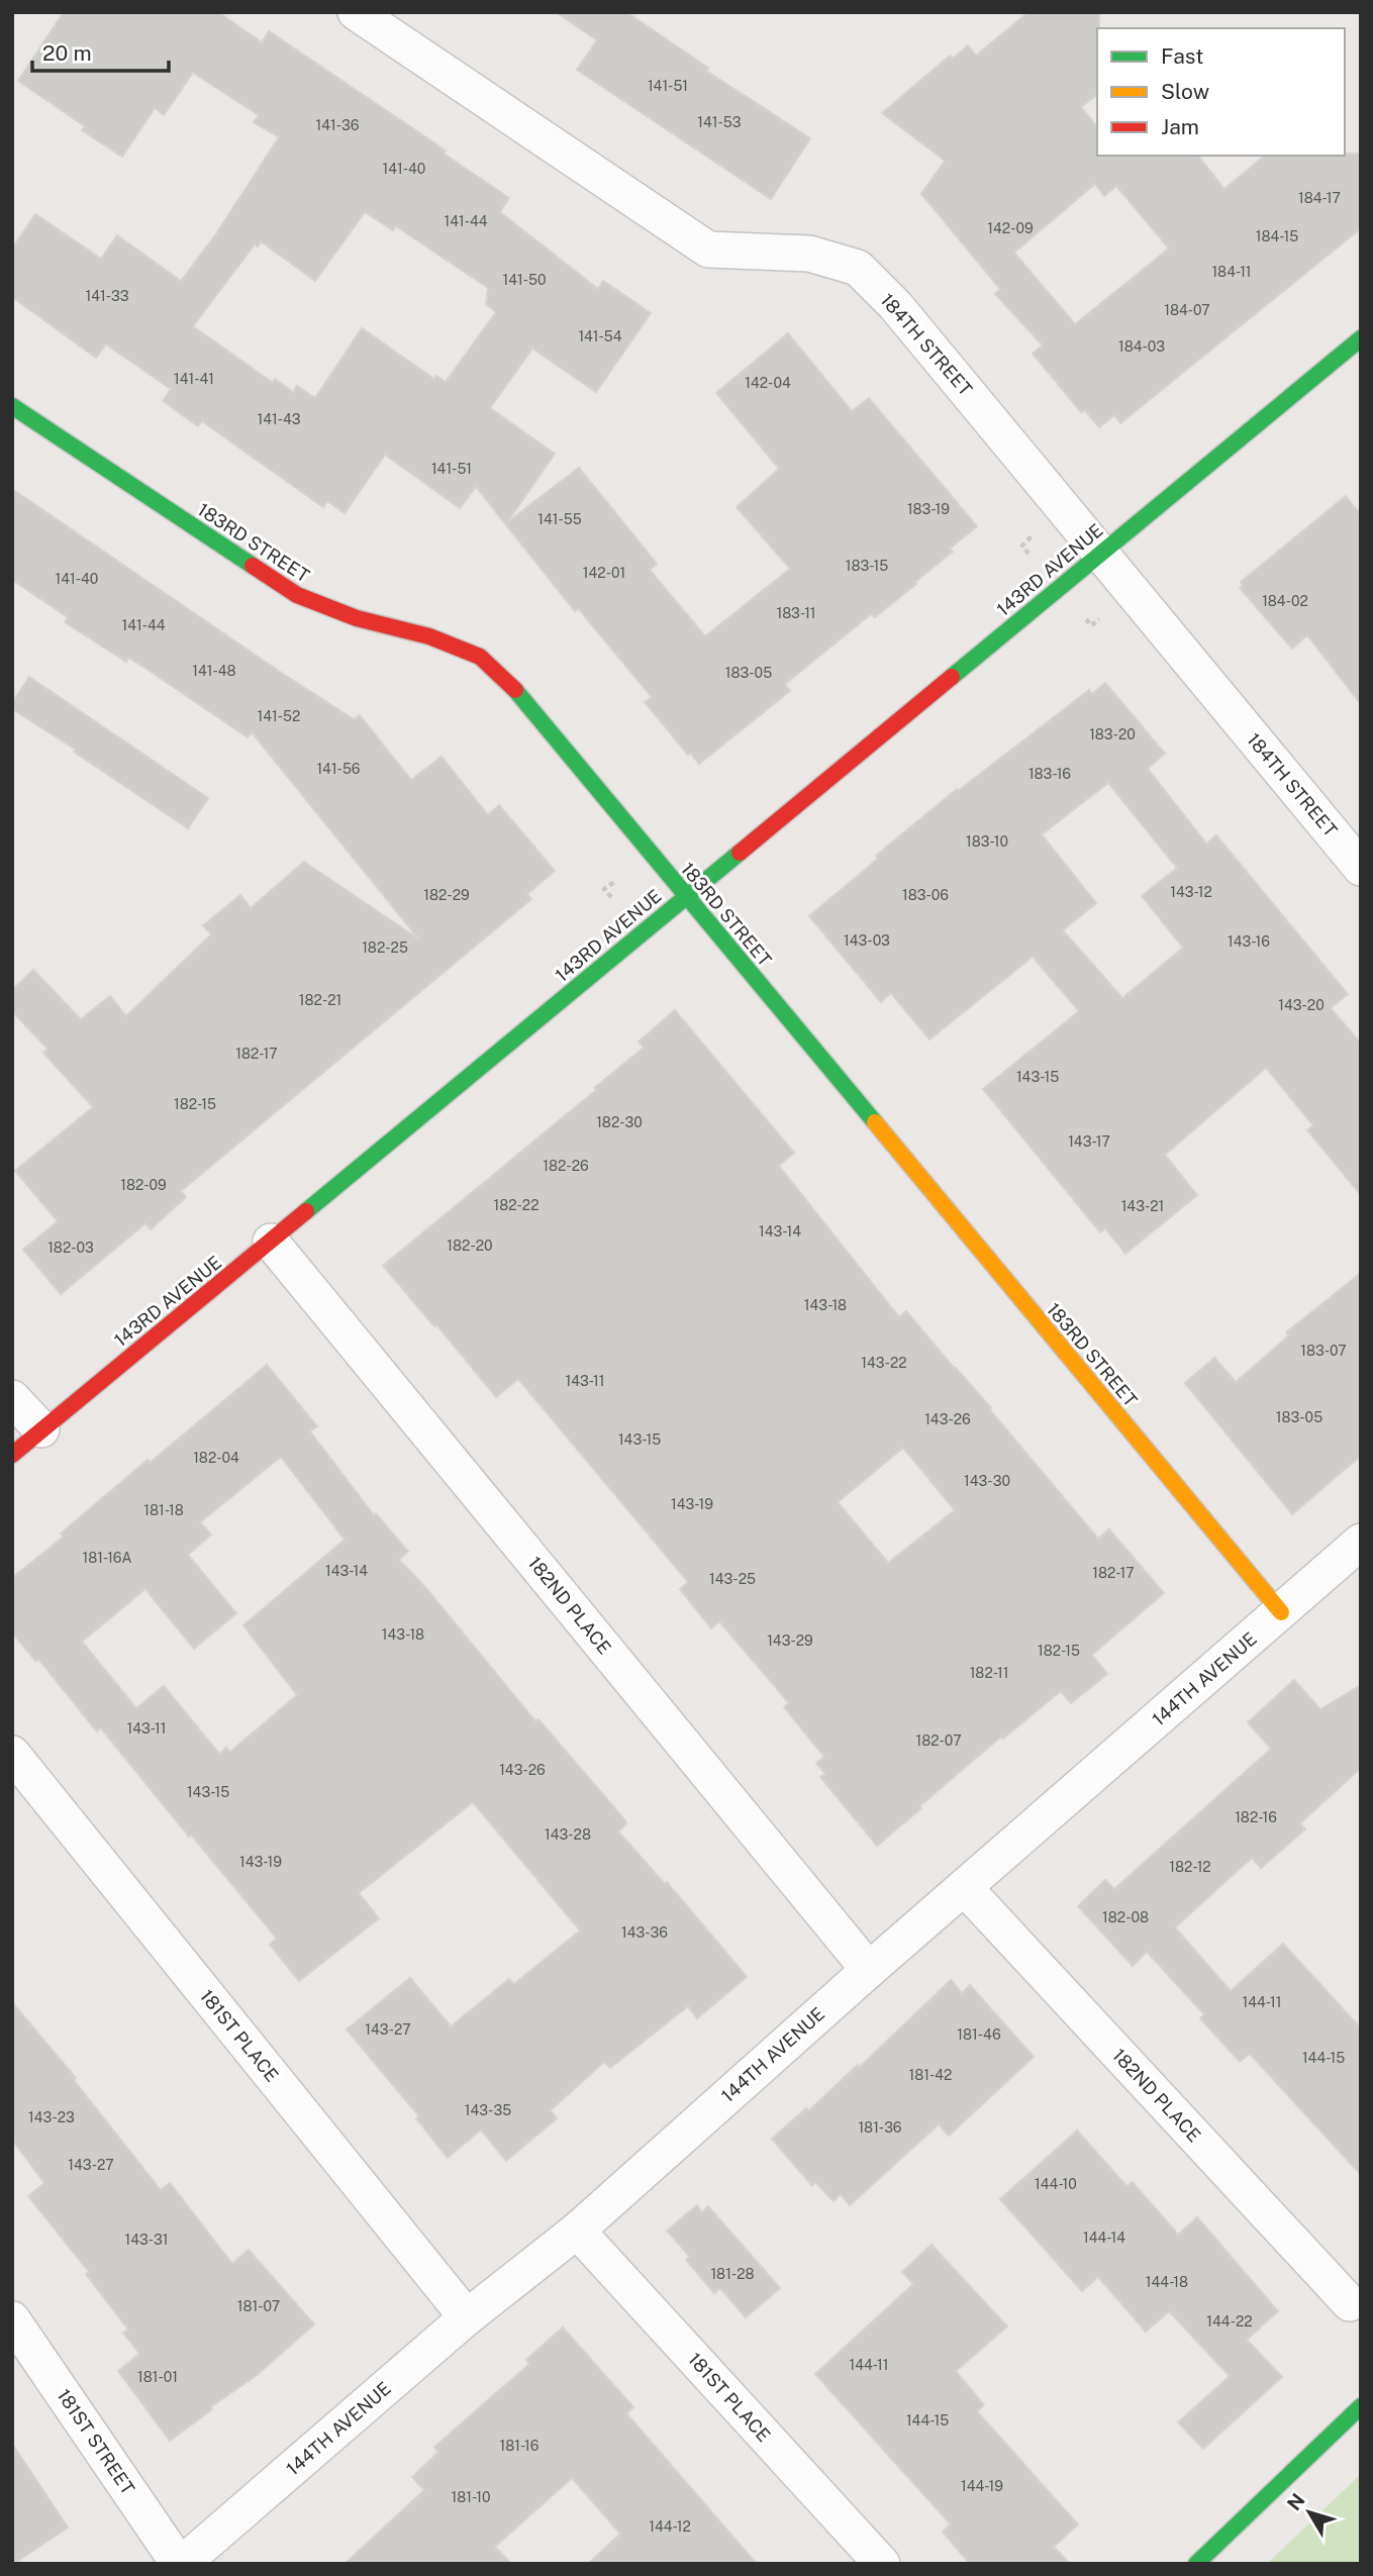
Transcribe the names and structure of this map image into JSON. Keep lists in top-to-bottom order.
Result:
{
  "streets": {
    "street": [
      "184TH STREET",
      "183RD STREET",
      "143RD AVENUE",
      "182ND PLACE",
      "144TH AVENUE",
      "181ST PLACE",
      "181ST STREET"
    ]
  },
  "crossings": [
    ["184TH STREET", "143RD AVENUE"],
    ["183RD STREET", "143RD AVENUE"],
    ["183RD STREET", "144TH AVENUE"],
    ["143RD AVENUE", "182ND PLACE"],
    ["182ND PLACE", "144TH AVENUE"],
    ["144TH AVENUE", "181ST PLACE"],
    ["144TH AVENUE", "181ST STREET"]
  ],
  "house_numbers": [
    "141-51",
    "141-53",
    "141-36",
    "141-40",
    "184-17",
    "141-44",
    "142-09",
    "184-15",
    "184-11",
    "141-50",
    "141-33",
    "184-07",
    "141-54",
    "184-03",
    "141-41",
    "142-04",
    "141-43",
    "141-51",
    "183-19",
    "141-55",
    "183-15",
    "142-01",
    "141-40",
    "184-02",
    "183-11",
    "141-44",
    "141-48",
    "183-05",
    "141-52",
    "183-20",
    "141-56",
    "183-16",
    "183-10",
    "143-12",
    "182-29",
    "183-06",
    "143-03",
    "143-16",
    "182-25",
    "182-21",
    "143-20",
    "182-17",
    "143-15",
    "182-15",
    "182-30",
    "143-17",
    "182-26",
    "182-09",
    "182-22",
    "143-21",
    "143-14",
    "182-20",
    "182-03",
    "143-18",
    "183-07",
    "143-22",
    "143-11",
    "183-05",
    "143-26",
    "143-15",
    "182-04",
    "143-30",
    "143-19",
    "181-18",
    "181-16A",
    "143-14",
    "182-17",
    "143-25",
    "143-18",
    "143-29",
    "182-15",
    "182-11",
    "143-11",
    "182-07",
    "143-26",
    "143-15",
    "182-16",
    "143-28",
    "143-19",
    "182-12",
    "182-08",
    "143-36",
    "144-11",
    "143-27",
    "181-46",
    "144-15",
    "181-42",
    "143-35",
    "143-23",
    "181-36",
    "143-27",
    "144-10",
    "144-14",
    "143-31",
    "181-28",
    "144-18",
    "181-07",
    "144-22",
    "144-11",
    "181-01",
    "144-15",
    "181-16",
    "144-19",
    "181-10",
    "144-12"
  ],
  "legend": ["Fast", "Slow", "Jam"],
  "scale_bar": "20 m",
  "north": "top left"
}
